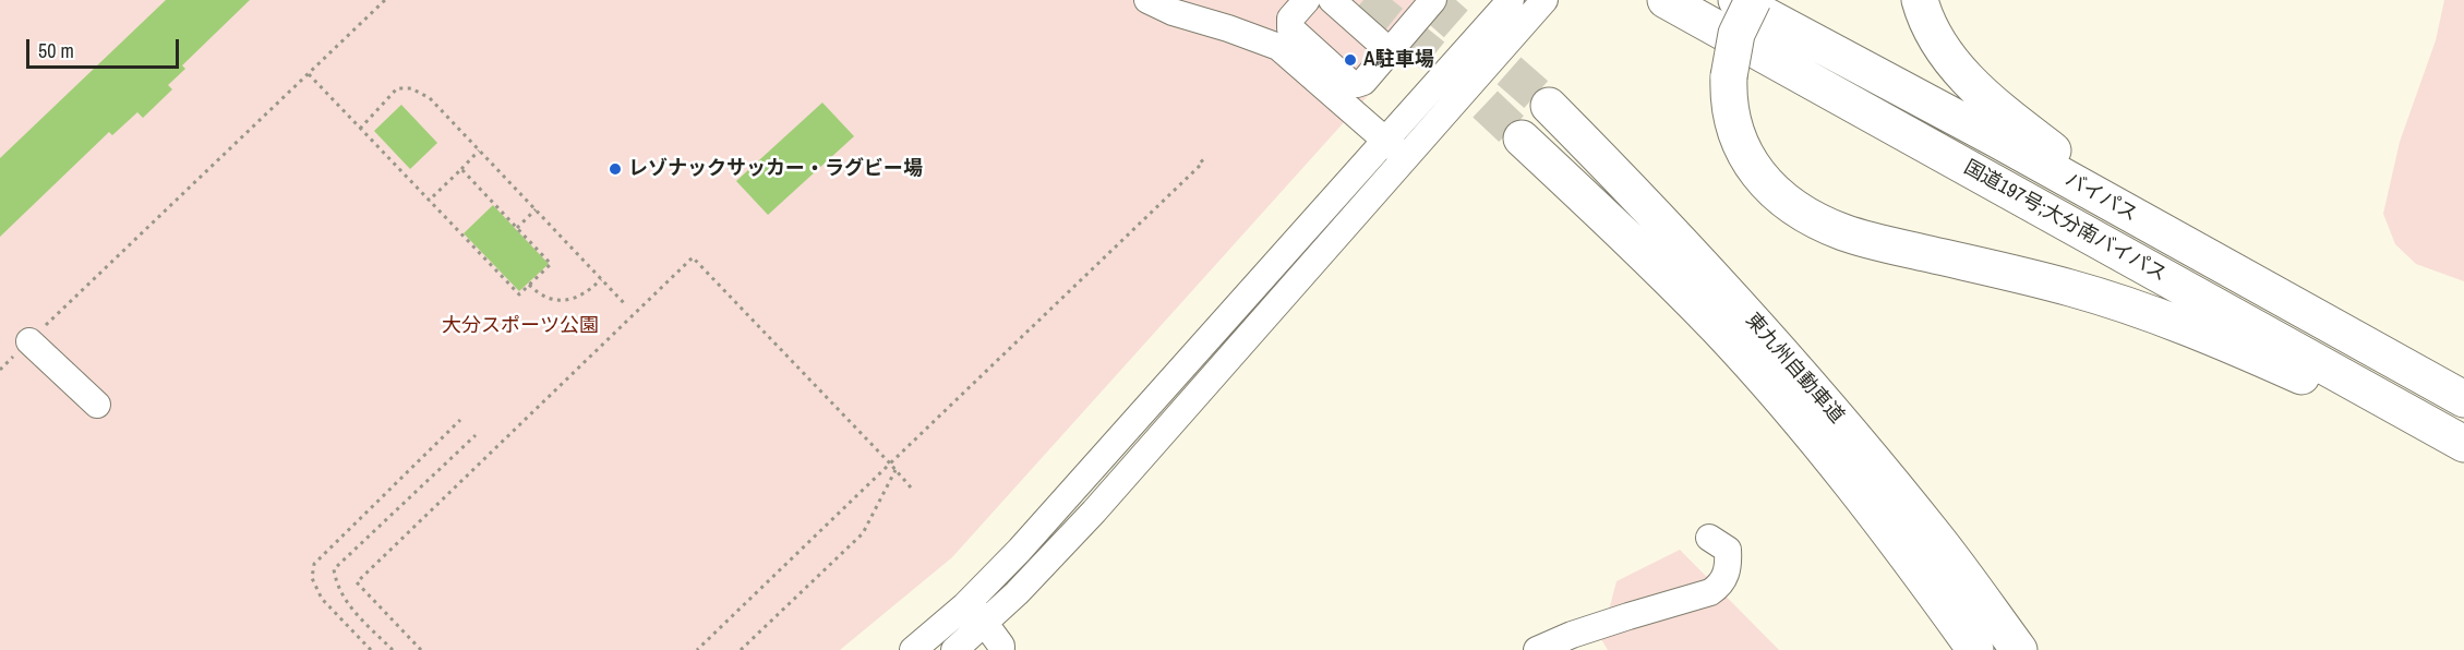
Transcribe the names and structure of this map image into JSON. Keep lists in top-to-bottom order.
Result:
{
  "streets": {
    "highway": ["バイパス", "国道197号;大分南バイパス", "東九州自動車道"]
  },
  "parks": ["大分スポーツ公園"],
  "places": ["A駐車場", "レゾナックサッカー・ラグビー場"],
  "scale_bar": "50 m"
}
